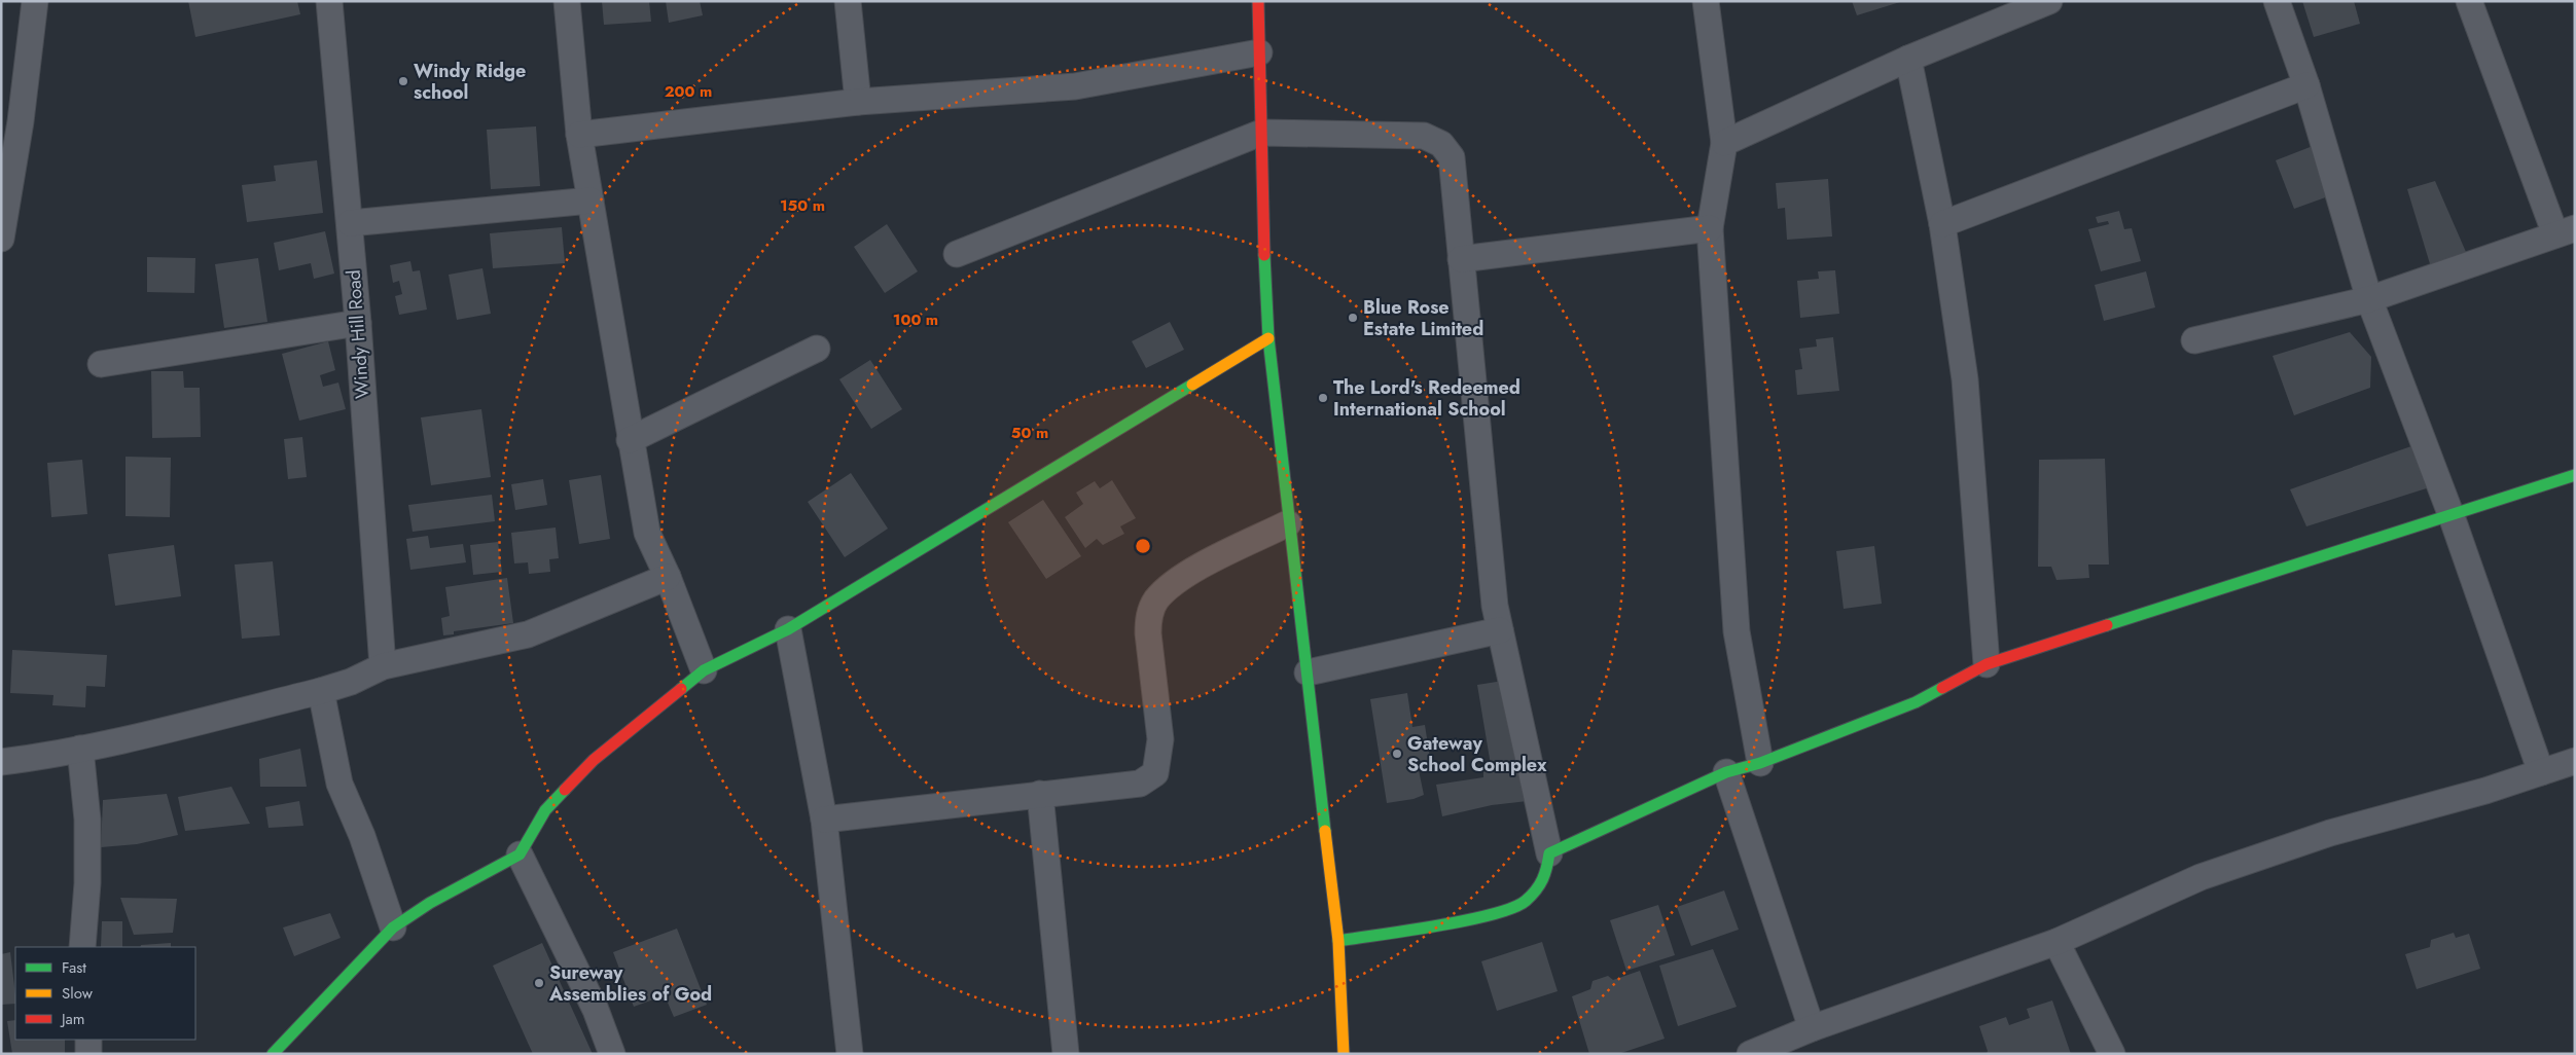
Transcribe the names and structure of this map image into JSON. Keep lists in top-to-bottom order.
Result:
{
  "streets": {
    "street": ["Windy Hill Road"]
  },
  "places": [
    "Windy Ridge school",
    "Blue Rose Estate Limited",
    "The Lord's Redeemed International School",
    "Gateway School Complex",
    "Sureway Assemblies of God"
  ],
  "legend": ["Fast", "Slow", "Jam"],
  "rings": [
    "200 m",
    "150 m",
    "100 m",
    "50 m"
  ]
}
